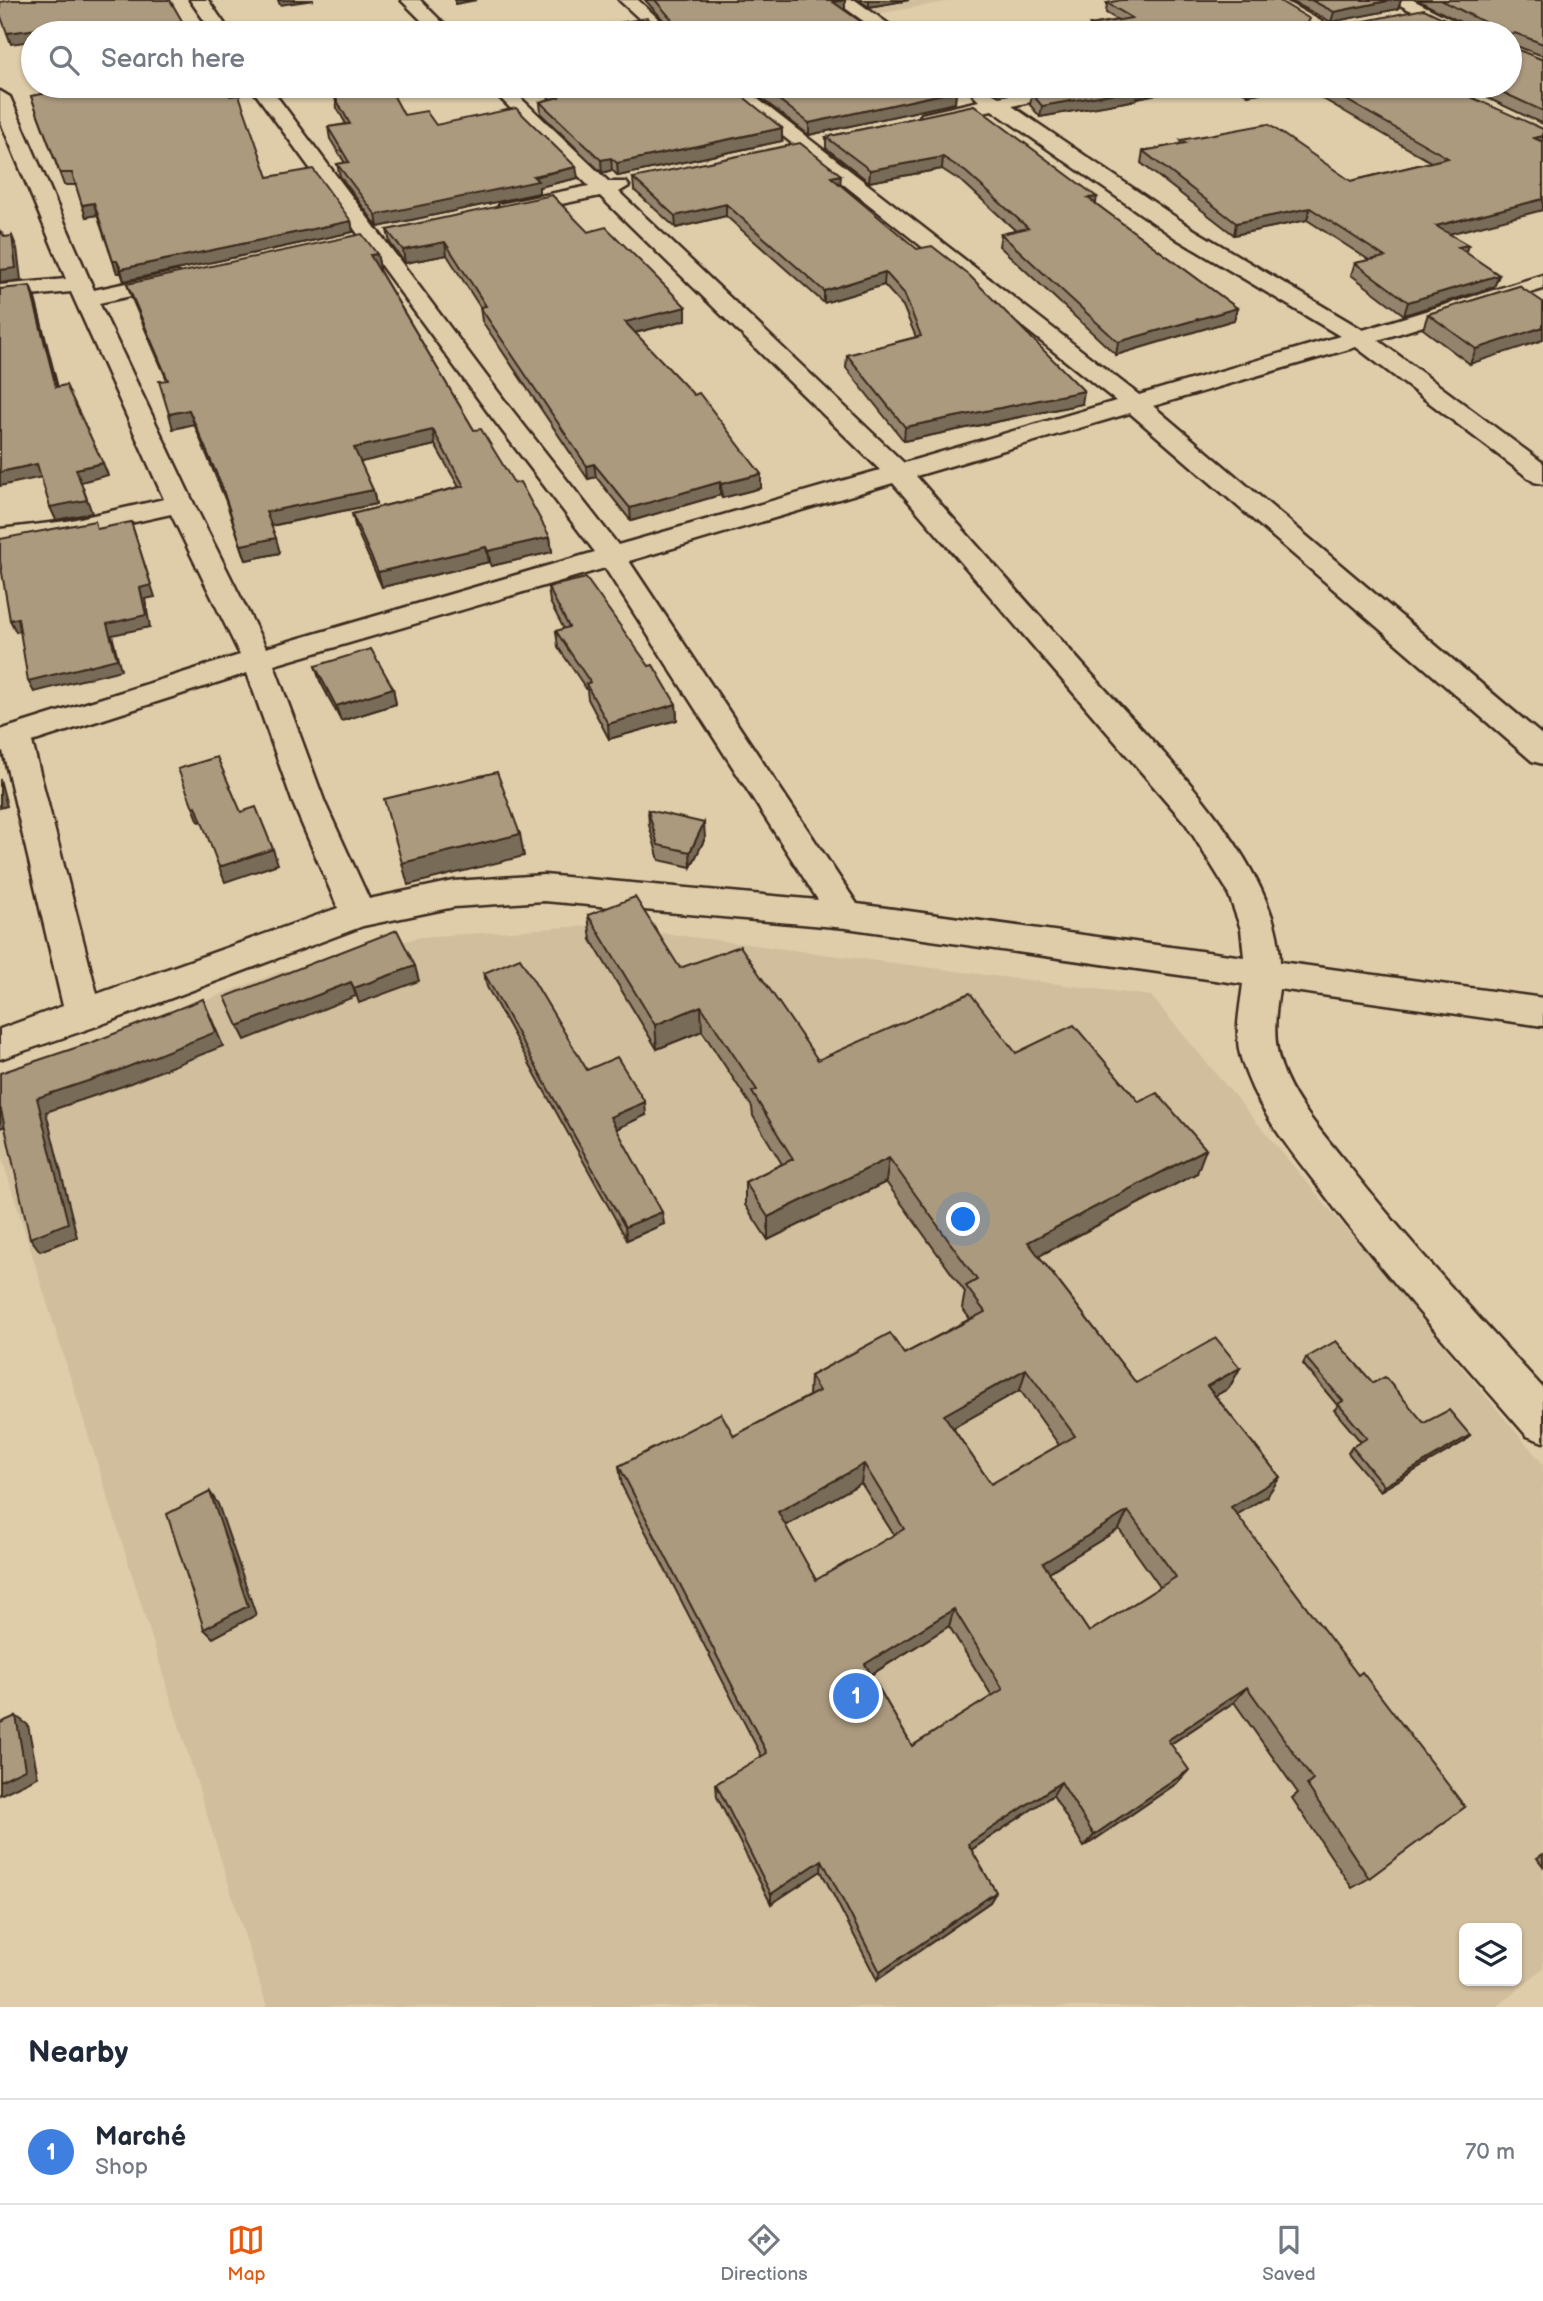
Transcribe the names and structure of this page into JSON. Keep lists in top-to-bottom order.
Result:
{
  "page": {
    "search": "Search here",
    "pins": "1",
    "heading": "Nearby",
    "list": [
      {
        "mark": "1",
        "name": "Marché",
        "note": "Shop",
        "value": "70 m"
      }
    ],
    "nav": ["Map", "Directions", "Saved"]
  }
}
